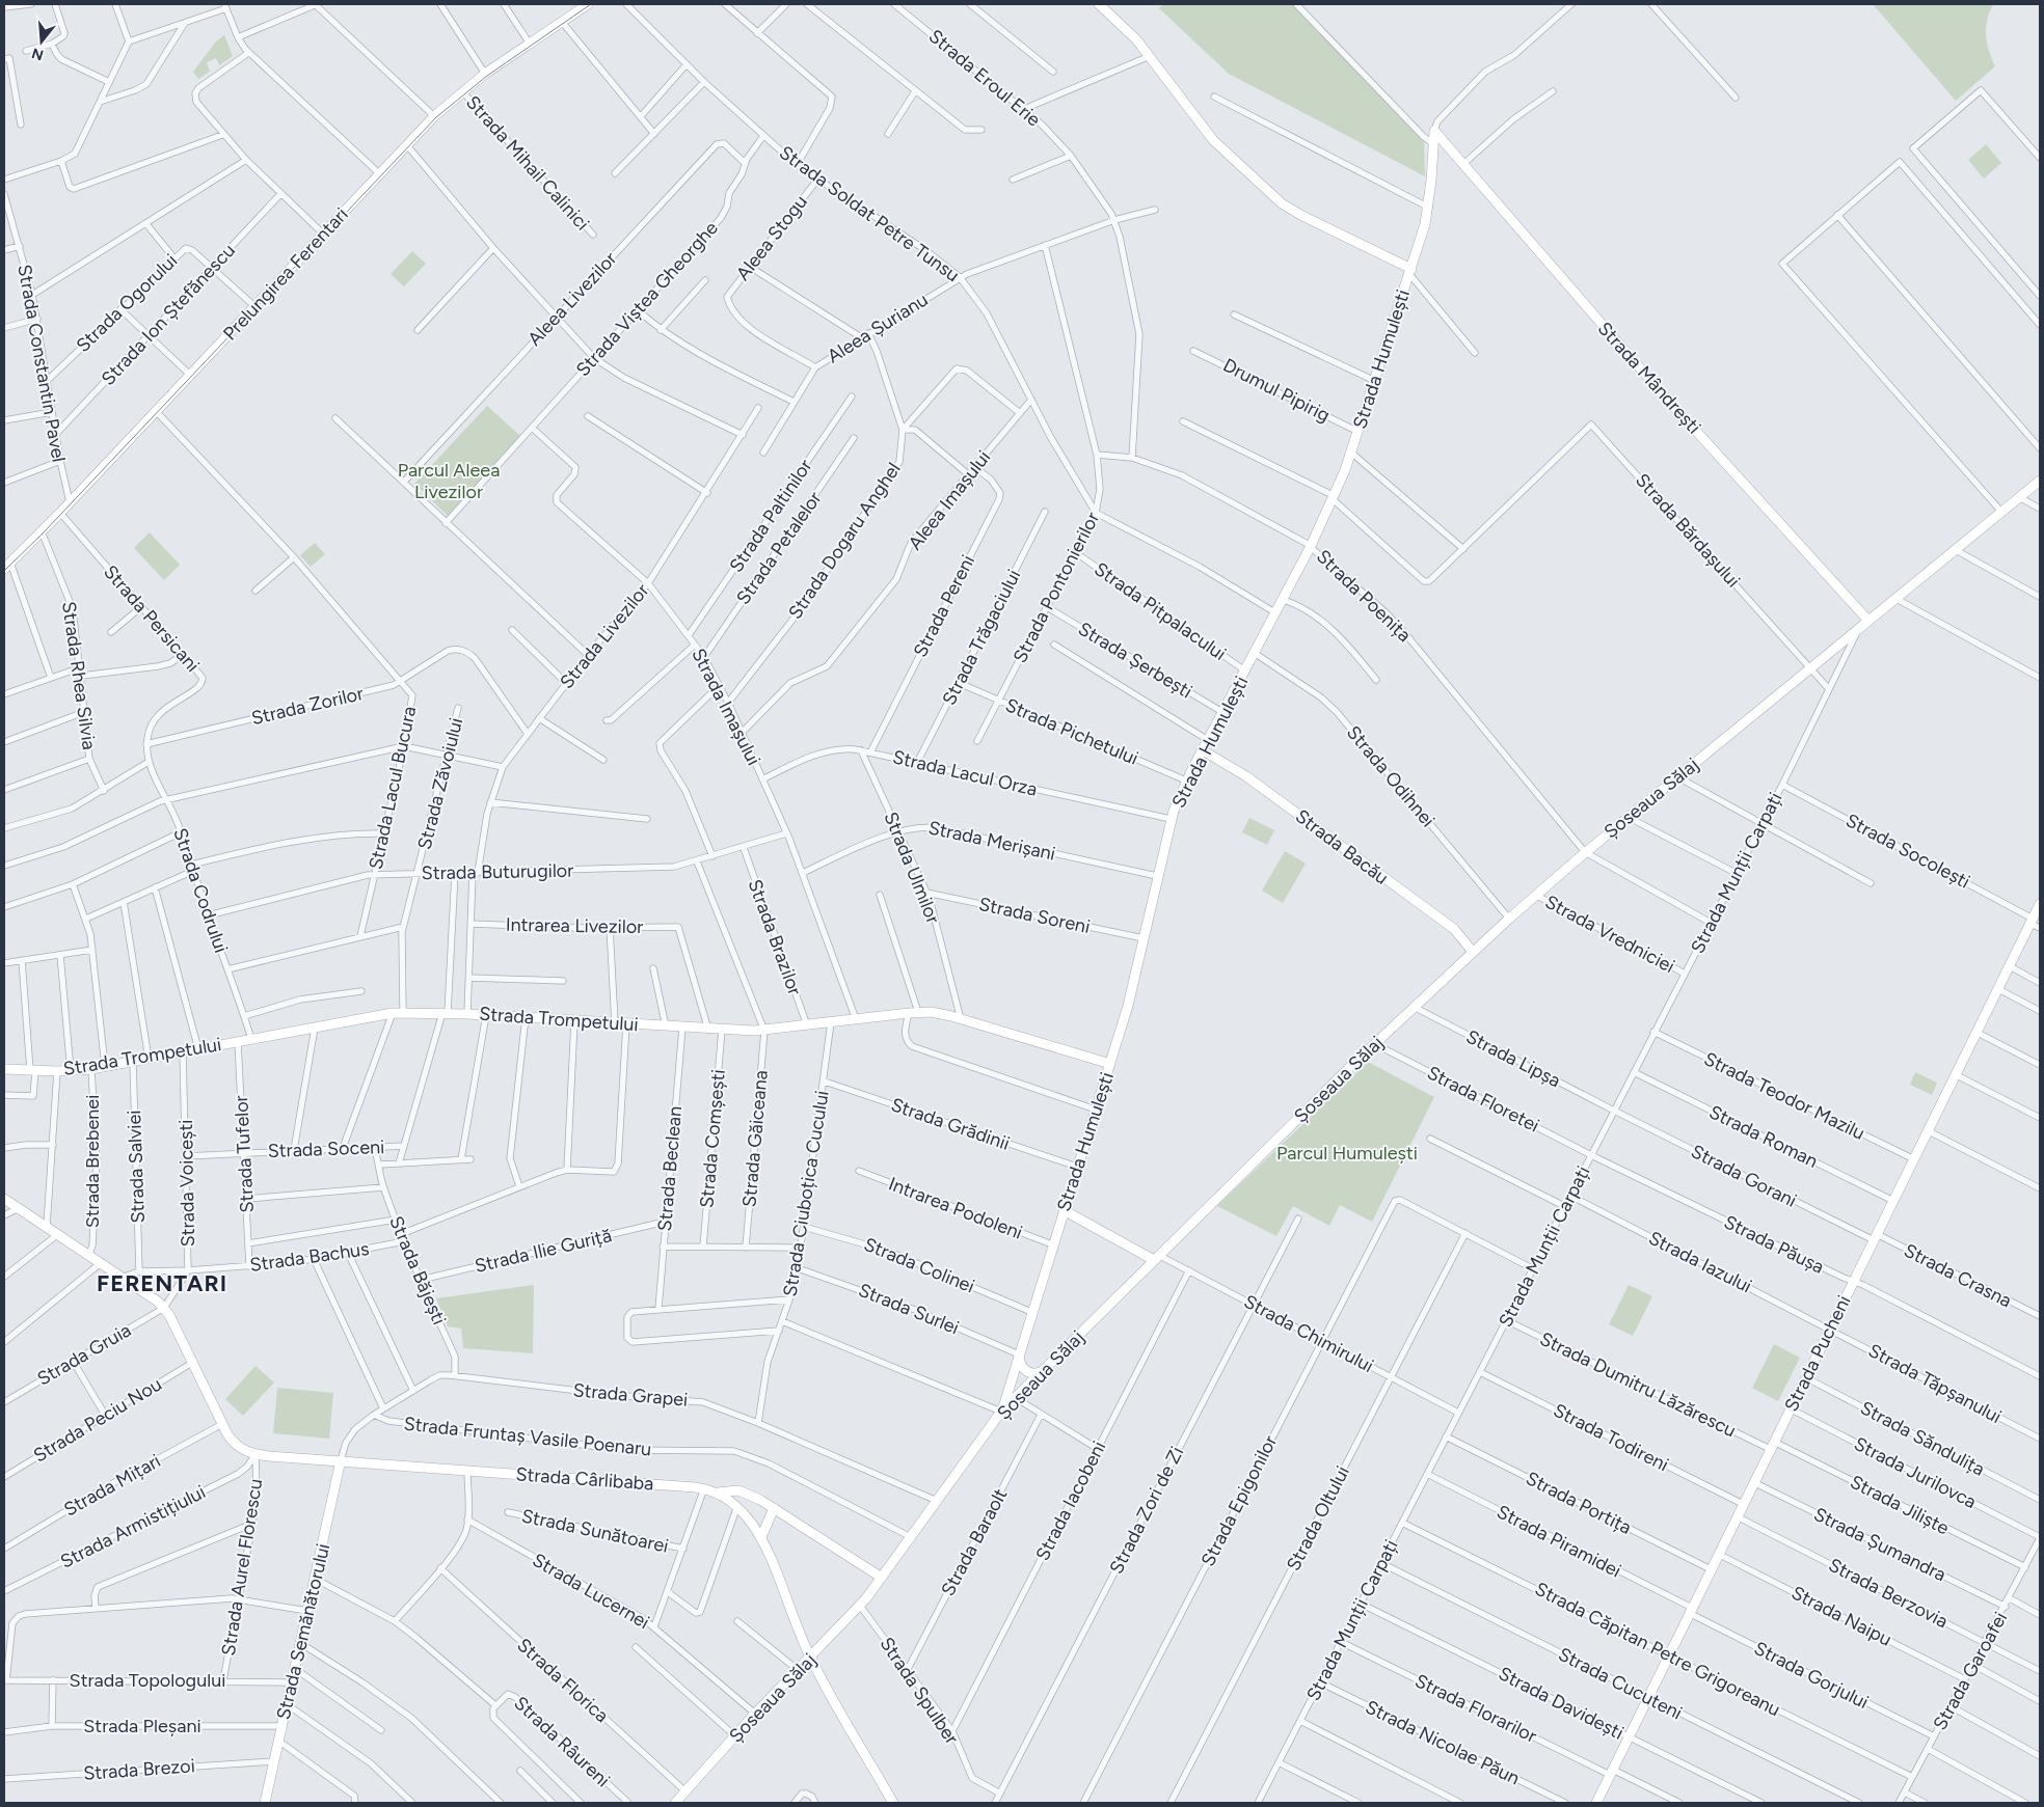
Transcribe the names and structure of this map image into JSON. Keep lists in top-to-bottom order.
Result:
{
  "streets": {
    "street": [
      "Strada Eroul Erie",
      "Strada Mihail Calinici",
      "Strada Soldat Petre Tunsu",
      "Aleea Stogu",
      "Prelungirea Ferentari",
      "Aleea Livezilor",
      "Strada Viștea Gheorghe",
      "Strada Ogorului",
      "Strada Ion Ștefănescu",
      "Aleea Șurianu",
      "Strada Humulești",
      "Strada Constantin Pavel",
      "Strada Mândrești",
      "Drumul Pipirig",
      "Aleea Imașului",
      "Strada Paltinilor",
      "Strada Bărdașului",
      "Strada Dogaru Anghel",
      "Strada Petalelor",
      "Strada Pontonierilor",
      "Strada Poenița",
      "Strada Pereni",
      "Strada Pitpalacului",
      "Strada Persicani",
      "Strada Livezilor",
      "Strada Trăgaciului",
      "Strada Șerbești",
      "Strada Rhea Silvia",
      "Strada Zorilor",
      "Strada Imașului",
      "Strada Pichetului",
      "Strada Lacul Orza",
      "Strada Odihnei",
      "Strada Zăvoiului",
      "Strada Lacul Bucura",
      "Șoseaua Sălaj",
      "Strada Merișani",
      "Strada Bacău",
      "Strada Socolești",
      "Strada Ulmilor",
      "Strada Buturugilor",
      "Strada Munții Carpați",
      "Strada Codrului",
      "Strada Soreni",
      "Intrarea Livezilor",
      "Strada Vredniciei",
      "Strada Brazilor",
      "Strada Trompetului",
      "Strada Lipșa",
      "Strada Teodor Mazilu",
      "Strada Floretei",
      "Strada Grădinii",
      "Strada Roman",
      "Strada Comșești",
      "Strada Găiceana",
      "Strada Soceni",
      "Strada Tufelor",
      "Strada Brebenei",
      "Strada Salviei",
      "Strada Beclean",
      "Strada Gorani",
      "Strada Voicești",
      "Strada Ciuboțica Cucului",
      "Intrarea Podoleni",
      "Strada Păușa",
      "Strada Ilie Guriță",
      "Strada Bachus",
      "Strada Iazului",
      "Strada Colinei",
      "Strada Băjești",
      "Strada Crasna",
      "Strada Surlei",
      "Strada Chimirului",
      "Strada Pucheni",
      "Strada Gruia",
      "Strada Tăpșanului",
      "Strada Dumitru Lăzărescu",
      "Strada Grapei",
      "Strada Peciu Nou",
      "Strada Fruntaș Vasile Poenaru",
      "Strada Todireni",
      "Strada Săndulița",
      "Strada Jurilovca",
      "Strada Cârlibaba",
      "Strada Mițari",
      "Strada Iacobeni",
      "Strada Epigonilor",
      "Strada Portița",
      "Strada Jiliște",
      "Strada Zori de Zi",
      "Strada Oltului",
      "Strada Armistițiului",
      "Strada Sunătoarei",
      "Strada Piramidei",
      "Strada Baraolt",
      "Strada Șumandra",
      "Strada Aurel Florescu",
      "Strada Lucernei",
      "Strada Berzovia",
      "Strada Naipu",
      "Strada Semănătorului",
      "Strada Căpitan Petre Grigoreanu",
      "Strada Garoafei",
      "Strada Gorjului",
      "Strada Topologului",
      "Strada Florica",
      "Strada Cucuteni",
      "Strada Spulber",
      "Strada Davidești",
      "Strada Florarilor",
      "Strada Pleșani",
      "Strada Râureni",
      "Strada Nicolae Păun",
      "Strada Brezoi"
    ]
  },
  "crossings": [
    ["Strada Eroul Erie", "Strada Poenița"],
    ["Strada Mihail Calinici", "Prelungirea Ferentari"],
    ["Strada Soldat Petre Tunsu", "Aleea Stogu"],
    ["Strada Soldat Petre Tunsu", "Strada Viștea Gheorghe"],
    ["Strada Soldat Petre Tunsu", "Aleea Șurianu"],
    ["Strada Soldat Petre Tunsu", "Aleea Imașului"],
    ["Strada Soldat Petre Tunsu", "Strada Pontonierilor"],
    ["Aleea Stogu", "Aleea Șurianu"],
    ["Prelungirea Ferentari", "Strada Ogorului"],
    ["Prelungirea Ferentari", "Strada Constantin Pavel"],
    ["Prelungirea Ferentari", "Strada Persicani"],
    ["Prelungirea Ferentari", "Strada Rhea Silvia"],
    ["Prelungirea Ferentari", "Strada Lacul Bucura"],
    ["Aleea Livezilor", "Strada Viștea Gheorghe"],
    ["Strada Viștea Gheorghe", "Strada Imașului"],
    ["Strada Ogorului", "Strada Ion Ștefănescu"],
    ["Strada Ogorului", "Strada Constantin Pavel"],
    ["Strada Ion Ștefănescu", "Strada Constantin Pavel"],
    ["Aleea Șurianu", "Strada Dogaru Anghel"],
    ["Strada Humulești", "Strada Mândrești"],
    ["Strada Humulești", "Drumul Pipirig"],
    ["Strada Humulești", "Strada Poenița"],
    ["Strada Humulești", "Strada Pitpalacului"],
    ["Strada Humulești", "Strada Șerbești"],
    ["Strada Humulești", "Strada Pichetului"],
    ["Strada Humulești", "Strada Lacul Orza"],
    ["Strada Humulești", "Strada Odihnei"],
    ["Strada Humulești", "Șoseaua Sălaj"],
    ["Strada Humulești", "Strada Merișani"],
    ["Strada Humulești", "Strada Bacău"],
    ["Strada Humulești", "Strada Soreni"],
    ["Strada Humulești", "Strada Trompetului"],
    ["Strada Humulești", "Strada Grădinii"],
    ["Strada Humulești", "Intrarea Podoleni"],
    ["Strada Humulești", "Strada Colinei"],
    ["Strada Humulești", "Strada Surlei"],
    ["Strada Humulești", "Strada Chimirului"],
    ["Strada Mândrești", "Șoseaua Sălaj"],
    ["Aleea Imașului", "Strada Pereni"],
    ["Aleea Imașului", "Strada Imașului"],
    ["Strada Paltinilor", "Strada Imașului"],
    ["Strada Bărdașului", "Șoseaua Sălaj"],
    ["Strada Dogaru Anghel", "Strada Imașului"],
    ["Strada Petalelor", "Strada Imașului"],
    ["Strada Pontonierilor", "Strada Poenița"],
    ["Strada Pontonierilor", "Strada Pitpalacului"],
    ["Strada Pontonierilor", "Strada Șerbești"],
    ["Strada Pontonierilor", "Strada Pichetului"],
    ["Strada Poenița", "Șoseaua Sălaj"],
    ["Strada Pereni", "Strada Lacul Orza"],
    ["Strada Persicani", "Strada Zorilor"],
    ["Strada Persicani", "Strada Codrului"],
    ["Strada Livezilor", "Strada Zorilor"],
    ["Strada Livezilor", "Strada Imașului"],
    ["Strada Livezilor", "Strada Buturugilor"],
    ["Strada Livezilor", "Intrarea Livezilor"],
    ["Strada Livezilor", "Strada Trompetului"],
    ["Strada Trăgaciului", "Strada Pichetului"],
    ["Strada Trăgaciului", "Strada Lacul Orza"],
    ["Strada Zorilor", "Strada Lacul Bucura"],
    ["Strada Zorilor", "Strada Codrului"],
    ["Strada Imașului", "Strada Lacul Orza"],
    ["Strada Imașului", "Strada Merișani"],
    ["Strada Imașului", "Strada Buturugilor"],
    ["Strada Imașului", "Strada Trompetului"],
    ["Strada Lacul Orza", "Strada Ulmilor"],
    ["Strada Odihnei", "Șoseaua Sălaj"],
    ["Strada Zăvoiului", "Strada Buturugilor"],
    ["Strada Zăvoiului", "Strada Trompetului"],
    ["Strada Lacul Bucura", "Strada Buturugilor"],
    ["Șoseaua Sălaj", "Strada Bacău"],
    ["Șoseaua Sălaj", "Strada Munții Carpați"],
    ["Șoseaua Sălaj", "Strada Vredniciei"],
    ["Șoseaua Sălaj", "Strada Lipșa"],
    ["Șoseaua Sălaj", "Strada Floretei"],
    ["Șoseaua Sălaj", "Strada Chimirului"],
    ["Șoseaua Sălaj", "Strada Grapei"],
    ["Șoseaua Sălaj", "Strada Fruntaș Vasile Poenaru"],
    ["Șoseaua Sălaj", "Strada Cârlibaba"],
    ["Șoseaua Sălaj", "Strada Lucernei"],
    ["Șoseaua Sălaj", "Strada Florica"],
    ["Șoseaua Sălaj", "Strada Spulber"],
    ["Strada Merișani", "Strada Ulmilor"],
    ["Strada Socolești", "Strada Munții Carpați"],
    ["Strada Socolești", "Strada Pucheni"],
    ["Strada Ulmilor", "Strada Soreni"],
    ["Strada Ulmilor", "Strada Trompetului"],
    ["Strada Buturugilor", "Strada Codrului"],
    ["Strada Buturugilor", "Strada Brazilor"],
    ["Strada Munții Carpați", "Strada Vredniciei"],
    ["Strada Munții Carpați", "Strada Lipșa"],
    ["Strada Munții Carpați", "Strada Teodor Mazilu"],
    ["Strada Munții Carpați", "Strada Floretei"],
    ["Strada Munții Carpați", "Strada Roman"],
    ["Strada Munții Carpați", "Strada Gorani"],
    ["Strada Munții Carpați", "Strada Păușa"],
    ["Strada Munții Carpați", "Strada Iazului"],
    ["Strada Munții Carpați", "Strada Chimirului"],
    ["Strada Munții Carpați", "Strada Dumitru Lăzărescu"],
    ["Strada Munții Carpați", "Strada Todireni"],
    ["Strada Munții Carpați", "Strada Portița"],
    ["Strada Munții Carpați", "Strada Piramidei"],
    ["Strada Munții Carpați", "Strada Căpitan Petre Grigoreanu"],
    ["Strada Munții Carpați", "Strada Cucuteni"],
    ["Strada Munții Carpați", "Strada Davidești"],
    ["Strada Munții Carpați", "Strada Florarilor"],
    ["Strada Munții Carpați", "Strada Nicolae Păun"],
    ["Strada Codrului", "Strada Trompetului"],
    ["Intrarea Livezilor", "Strada Trompetului"],
    ["Strada Brazilor", "Strada Trompetului"],
    ["Strada Trompetului", "Strada Comșești"],
    ["Strada Trompetului", "Strada Găiceana"],
    ["Strada Trompetului", "Strada Tufelor"],
    ["Strada Trompetului", "Strada Brebenei"],
    ["Strada Trompetului", "Strada Salviei"],
    ["Strada Trompetului", "Strada Beclean"],
    ["Strada Trompetului", "Strada Voicești"],
    ["Strada Trompetului", "Strada Ciuboțica Cucului"],
    ["Strada Lipșa", "Strada Gorani"],
    ["Strada Teodor Mazilu", "Strada Pucheni"],
    ["Strada Floretei", "Strada Păușa"],
    ["Strada Grădinii", "Strada Ciuboțica Cucului"],
    ["Strada Roman", "Strada Pucheni"],
    ["Strada Soceni", "Strada Tufelor"],
    ["Strada Soceni", "Strada Voicești"],
    ["Strada Soceni", "Strada Băjești"],
    ["Strada Tufelor", "Strada Bachus"],
    ["Strada Salviei", "Strada Bachus"],
    ["Strada Beclean", "Strada Ilie Guriță"],
    ["Strada Gorani", "Strada Crasna"],
    ["Strada Gorani", "Strada Pucheni"],
    ["Strada Voicești", "Strada Bachus"],
    ["Strada Voicești", "Strada Gruia"],
    ["Strada Ciuboțica Cucului", "Strada Colinei"],
    ["Strada Ciuboțica Cucului", "Strada Surlei"],
    ["Strada Ciuboțica Cucului", "Strada Grapei"],
    ["Strada Păușa", "Strada Pucheni"],
    ["Strada Ilie Guriță", "Strada Băjești"],
    ["Strada Bachus", "Strada Băjești"],
    ["Strada Iazului", "Strada Pucheni"],
    ["Strada Iazului", "Strada Tăpșanului"],
    ["Strada Băjești", "Strada Grapei"],
    ["Strada Crasna", "Strada Pucheni"],
    ["Strada Chimirului", "Strada Iacobeni"],
    ["Strada Chimirului", "Strada Epigonilor"],
    ["Strada Chimirului", "Strada Zori de Zi"],
    ["Strada Chimirului", "Strada Oltului"],
    ["Strada Pucheni", "Strada Tăpșanului"],
    ["Strada Pucheni", "Strada Dumitru Lăzărescu"],
    ["Strada Pucheni", "Strada Todireni"],
    ["Strada Pucheni", "Strada Săndulița"],
    ["Strada Pucheni", "Strada Jurilovca"],
    ["Strada Pucheni", "Strada Portița"],
    ["Strada Pucheni", "Strada Jiliște"],
    ["Strada Pucheni", "Strada Piramidei"],
    ["Strada Pucheni", "Strada Șumandra"],
    ["Strada Pucheni", "Strada Berzovia"],
    ["Strada Pucheni", "Strada Naipu"],
    ["Strada Pucheni", "Strada Căpitan Petre Grigoreanu"],
    ["Strada Pucheni", "Strada Gorjului"],
    ["Strada Pucheni", "Strada Cucuteni"],
    ["Strada Pucheni", "Strada Davidești"],
    ["Strada Pucheni", "Strada Florarilor"],
    ["Strada Dumitru Lăzărescu", "Strada Jiliște"],
    ["Strada Grapei", "Strada Fruntaș Vasile Poenaru"],
    ["Strada Grapei", "Strada Cârlibaba"],
    ["Strada Grapei", "Strada Semănătorului"],
    ["Strada Jurilovca", "Strada Garoafei"],
    ["Strada Cârlibaba", "Strada Armistițiului"],
    ["Strada Cârlibaba", "Strada Aurel Florescu"],
    ["Strada Cârlibaba", "Strada Semănătorului"],
    ["Strada Iacobeni", "Strada Spulber"],
    ["Strada Epigonilor", "Strada Oltului"],
    ["Strada Jiliște", "Strada Garoafei"],
    ["Strada Zori de Zi", "Strada Spulber"],
    ["Strada Armistițiului", "Strada Aurel Florescu"],
    ["Strada Piramidei", "Strada Gorjului"],
    ["Strada Baraolt", "Strada Spulber"],
    ["Strada Șumandra", "Strada Garoafei"],
    ["Strada Aurel Florescu", "Strada Topologului"],
    ["Strada Berzovia", "Strada Garoafei"],
    ["Strada Naipu", "Strada Garoafei"],
    ["Strada Semănătorului", "Strada Topologului"],
    ["Strada Semănătorului", "Strada Pleșani"],
    ["Strada Semănătorului", "Strada Brezoi"],
    ["Strada Căpitan Petre Grigoreanu", "Strada Garoafei"],
    ["Strada Garoafei", "Strada Gorjului"]
  ],
  "districts": ["FERENTARI"],
  "parks": ["Parcul Aleea Livezilor", "Parcul Humulești"],
  "north": "bottom"
}
